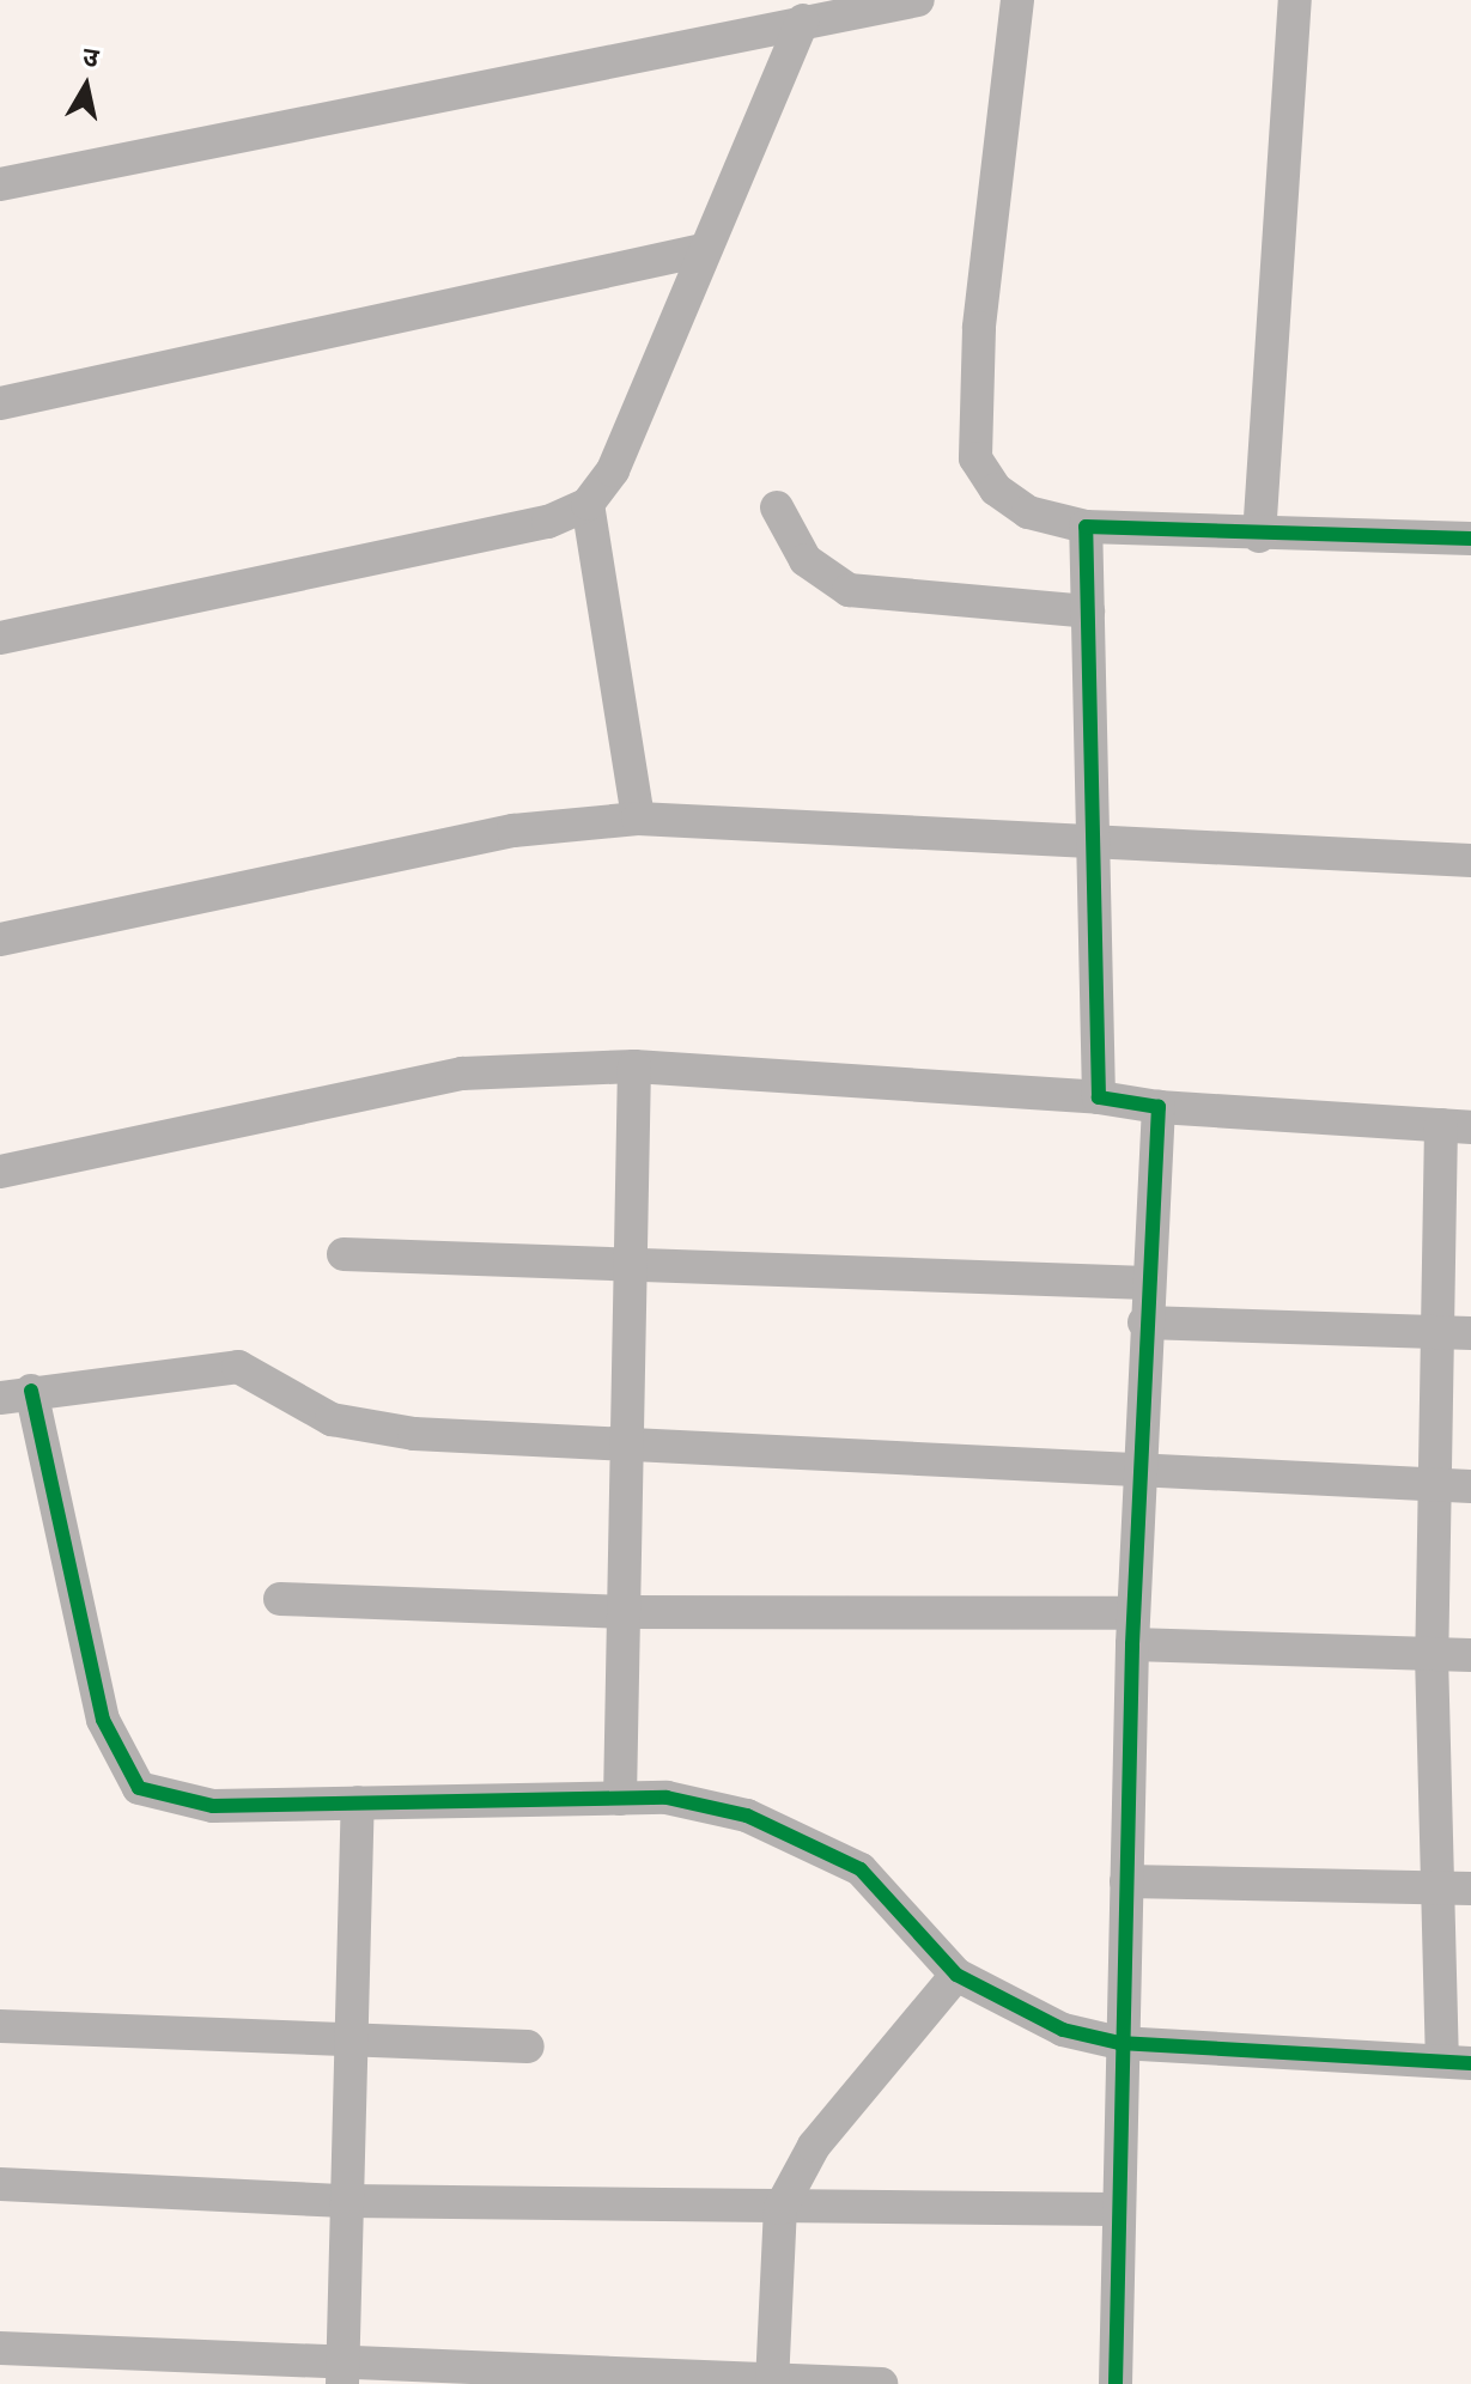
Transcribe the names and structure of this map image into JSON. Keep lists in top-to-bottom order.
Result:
{
  "north": "top"
}
